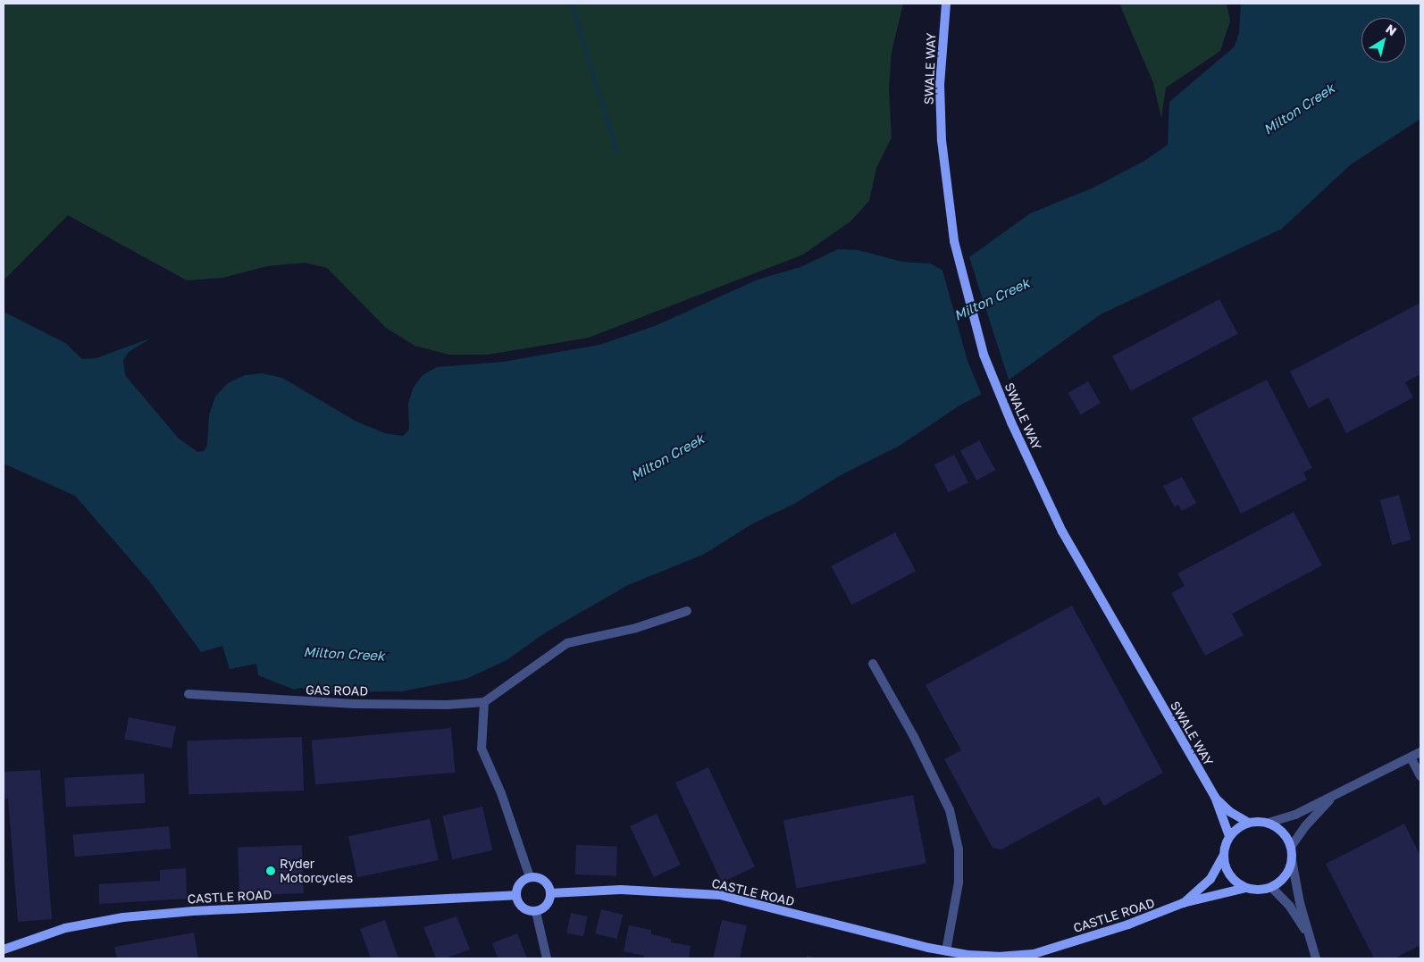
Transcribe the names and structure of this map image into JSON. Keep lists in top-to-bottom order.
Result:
{
  "streets": {
    "main road": ["SWALE WAY", "CASTLE ROAD"],
    "street": ["GAS ROAD"]
  },
  "crossings": [
    ["SWALE WAY", "CASTLE ROAD"]
  ],
  "water": ["Milton Creek"],
  "places": ["Ryder Motorcycles"],
  "north": "top right"
}
